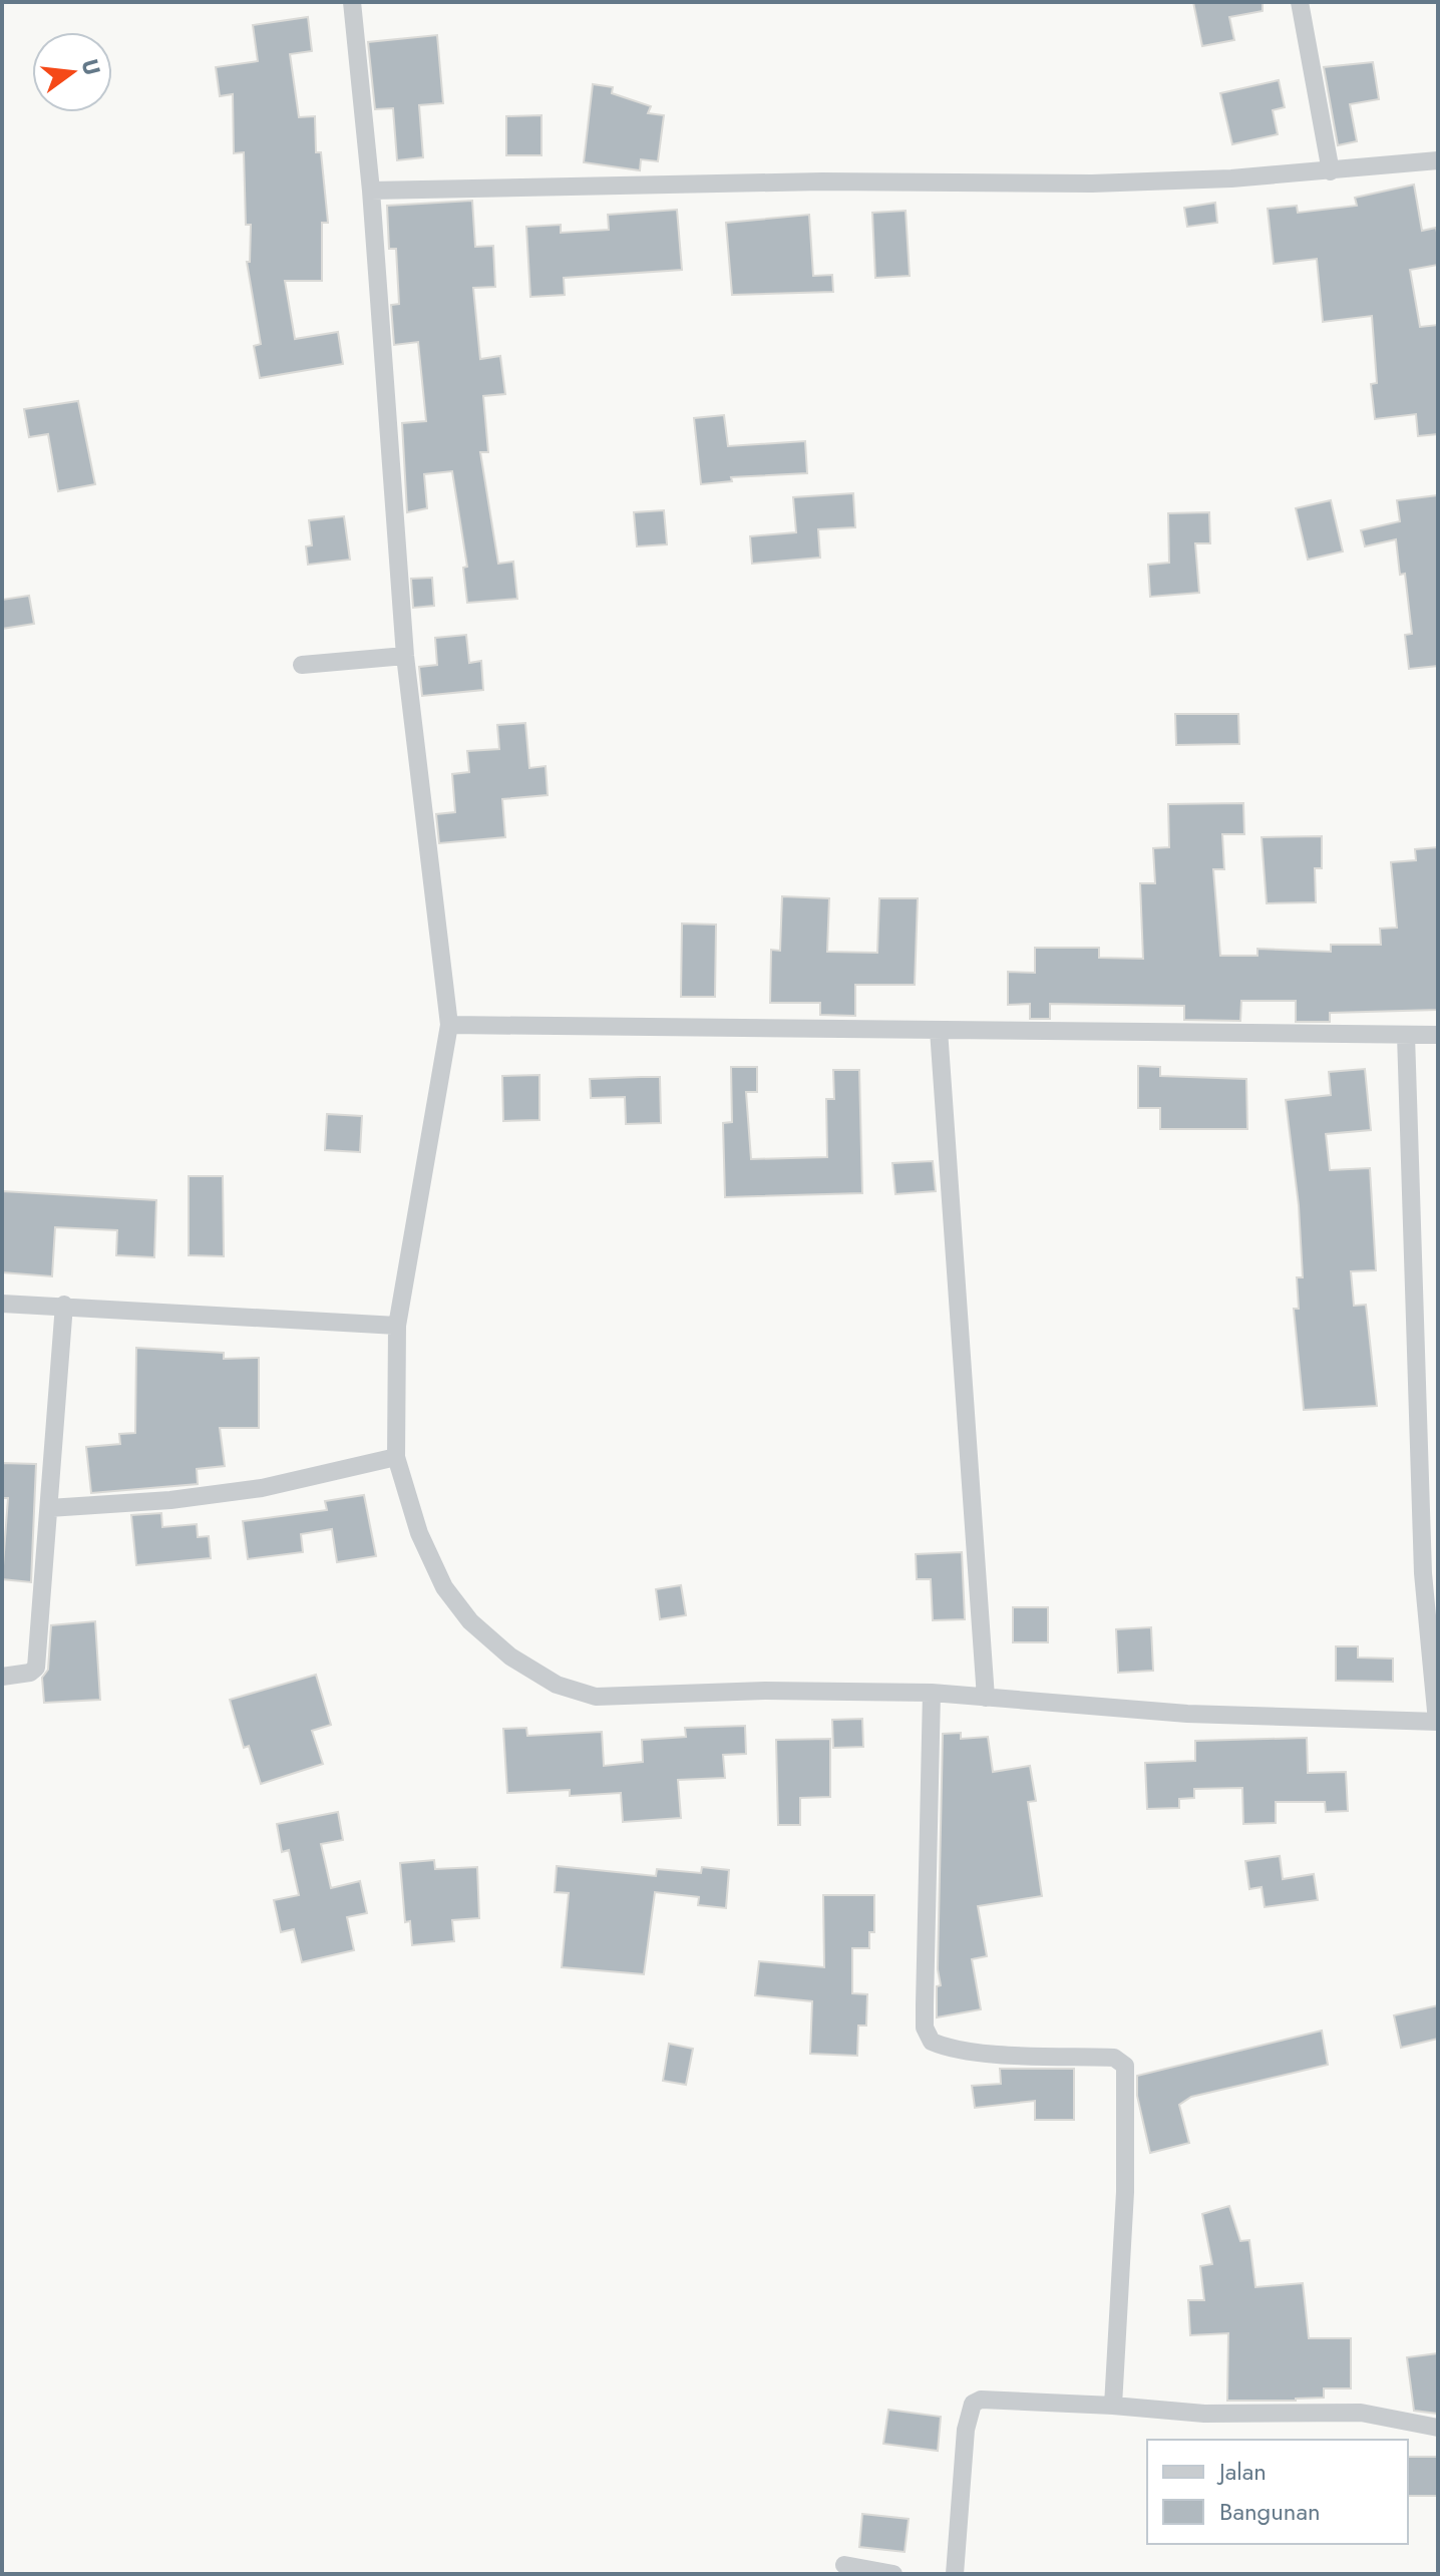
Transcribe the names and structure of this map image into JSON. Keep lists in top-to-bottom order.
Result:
{
  "legend": ["Jalan", "Bangunan"],
  "north": "right"
}
